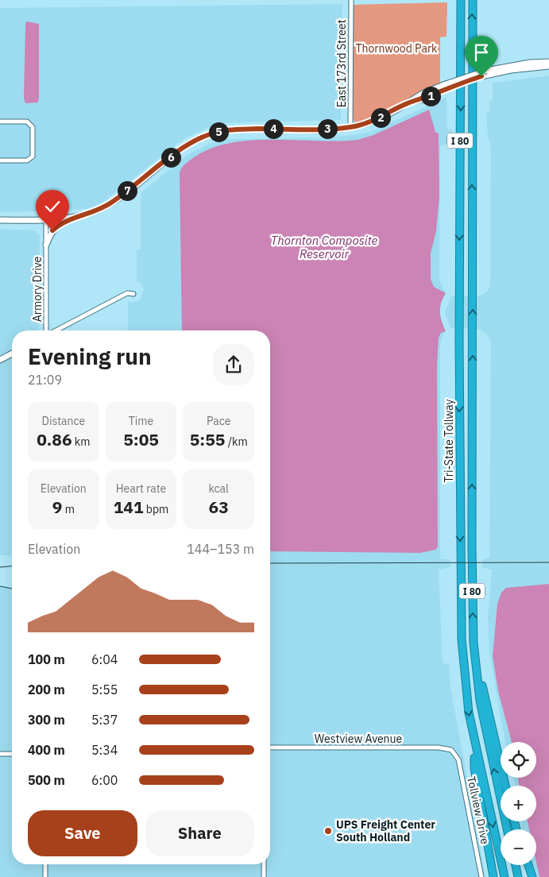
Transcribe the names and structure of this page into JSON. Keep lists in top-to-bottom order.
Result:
{
  "streets": {
    "highway": ["I 80", "Tri-State Tollway"],
    "street": [
      "East 173rd Street",
      "Armory Drive",
      "Westview Avenue",
      "Tollview Drive"
    ]
  },
  "crossings": [
    ["Westview Avenue", "Tollview Drive"]
  ],
  "water": ["Thornton Composite Reservoir"],
  "parks": ["Thornwood Park"],
  "places": ["UPS Freight Center South Holland"],
  "page": {
    "pins": [
      "1",
      "2",
      "3",
      "4",
      "5",
      "6",
      "7"
    ],
    "heading": ["Evening run", "21:09"],
    "stats": [
      ["Distance", "0.86 km"],
      ["Time", "5:05"],
      ["Pace", "5:55 /km"],
      ["Elevation", "9 m"],
      ["Heart rate", "141 bpm"],
      ["kcal", "63"]
    ],
    "chart": ["Elevation", "144–153 m"],
    "list": [
      {
        "name": "100 m",
        "note": "6:04"
      },
      {
        "name": "200 m",
        "note": "5:55"
      },
      {
        "name": "300 m",
        "note": "5:37"
      },
      {
        "name": "400 m",
        "note": "5:34"
      },
      {
        "name": "500 m",
        "note": "6:00"
      }
    ],
    "map_buttons": ["+", "−"],
    "buttons": ["Save", "Share"]
  }
}
